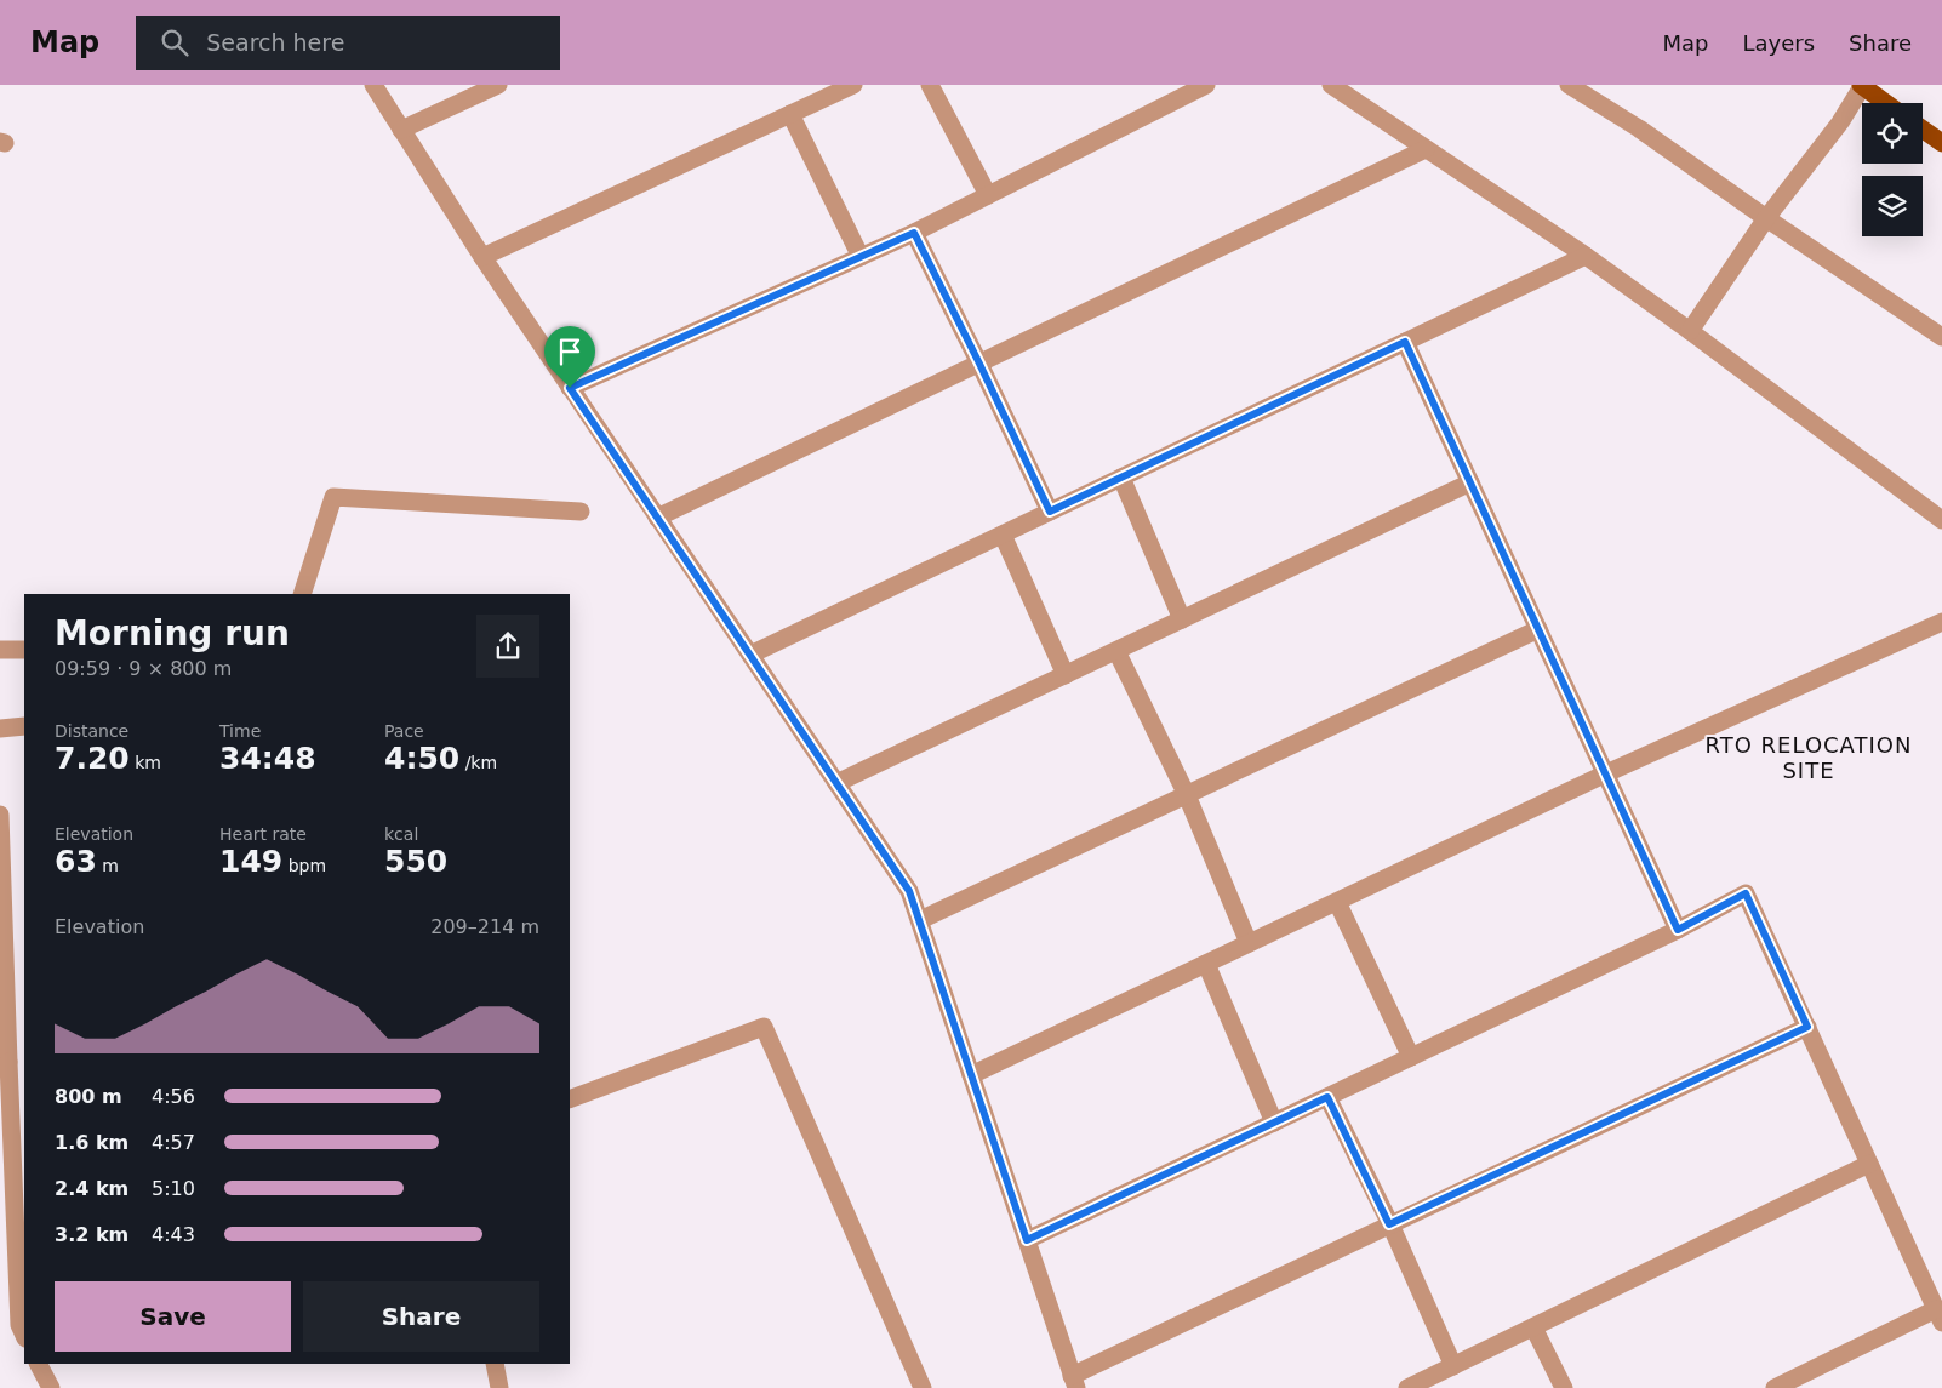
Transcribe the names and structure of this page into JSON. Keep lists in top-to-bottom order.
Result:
{
  "districts": ["RTO RELOCATION SITE"],
  "page": {
    "header": "Map",
    "search": "Search here",
    "nav": ["Map", "Layers", "Share"],
    "heading": ["Morning run", "09:59 · 9 × 800 m"],
    "stats": [
      ["Distance", "7.20 km"],
      ["Time", "34:48"],
      ["Pace", "4:50 /km"],
      ["Elevation", "63 m"],
      ["Heart rate", "149 bpm"],
      ["kcal", "550"]
    ],
    "chart": ["Elevation", "209–214 m"],
    "list": [
      {
        "name": "800 m",
        "note": "4:56"
      },
      {
        "name": "1.6 km",
        "note": "4:57"
      },
      {
        "name": "2.4 km",
        "note": "5:10"
      },
      {
        "name": "3.2 km",
        "note": "4:43"
      }
    ],
    "buttons": ["Save", "Share"]
  }
}
